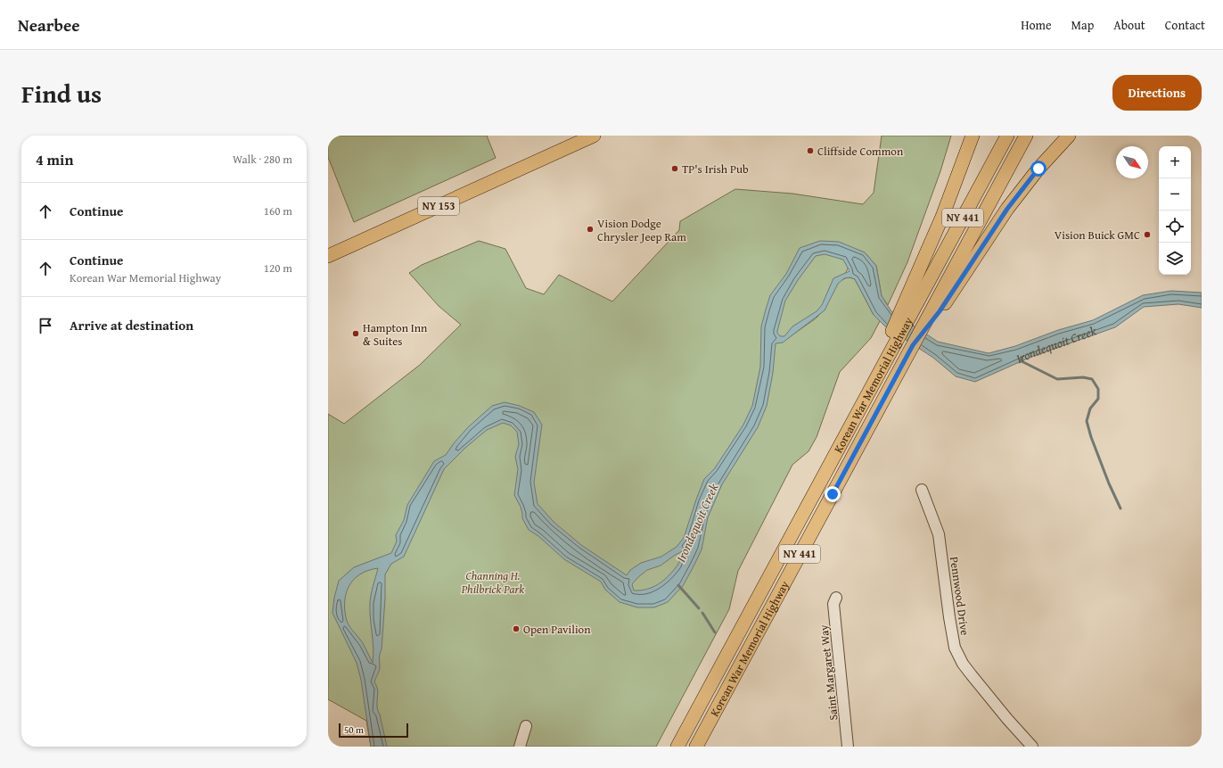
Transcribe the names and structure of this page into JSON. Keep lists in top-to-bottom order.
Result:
{
  "streets": {
    "main road": ["NY 153", "NY 441", "Korean War Memorial Highway"],
    "street": ["Pennwood Drive", "Saint Margaret Way"]
  },
  "crossings": [
    ["NY 441", "Korean War Memorial Highway"]
  ],
  "water": ["Irondequoit Creek"],
  "parks": ["Channing H. Philbrick Park"],
  "places": [
    "Cliffside Common",
    "TP's Irish Pub",
    "Vision Dodge Chrysler Jeep Ram",
    "Vision Buick GMC",
    "Hampton Inn & Suites",
    "Open Pavilion"
  ],
  "scale_bar": "50 m",
  "north": "bottom right",
  "page": {
    "header": "Nearbee",
    "nav": [
      "Home",
      "Map",
      "About",
      "Contact"
    ],
    "title": "Find us",
    "buttons": "Directions",
    "heading": ["4 min", "Walk · 280 m"],
    "map_buttons": ["+", "−"],
    "list": [
      ["Continue", "160 m"],
      ["Continue", "Korean War Memorial Highway", "120 m"],
      "Arrive at destination"
    ],
    "scale": "50 m"
  }
}
